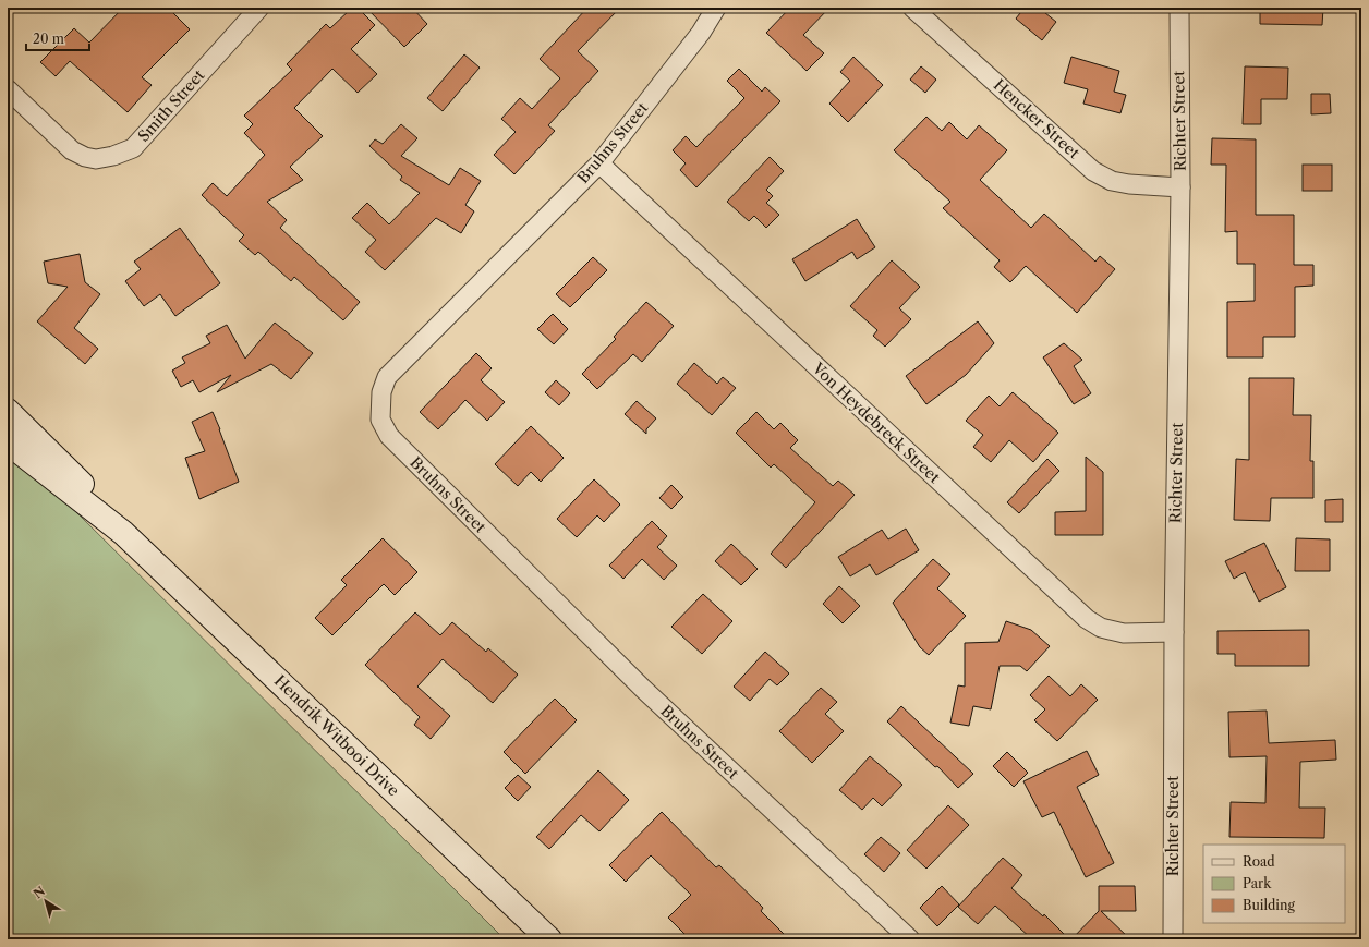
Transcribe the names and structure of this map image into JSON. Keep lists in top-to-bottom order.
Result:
{
  "streets": {
    "main road": ["Hendrik Witbooi Drive"],
    "street": [
      "Smith Street",
      "Hencker Street",
      "Richter Street",
      "Bruhns Street",
      "Von Heydebreck Street"
    ]
  },
  "crossings": [
    ["Hencker Street", "Richter Street"],
    ["Richter Street", "Von Heydebreck Street"],
    ["Bruhns Street", "Von Heydebreck Street"]
  ],
  "legend": ["Road", "Park", "Building"],
  "scale_bar": "20 m",
  "north": "top left"
}
